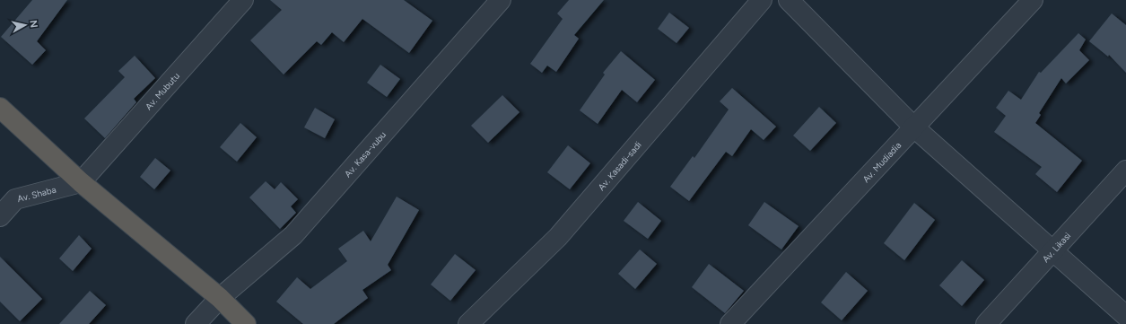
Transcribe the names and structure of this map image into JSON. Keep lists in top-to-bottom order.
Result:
{
  "streets": {
    "street": [
      "Av. Mubutu",
      "Av. Kasa-vubu",
      "Av. Mudiadia",
      "Av. Kasadi-sadi",
      "Av. Shaba",
      "Av. Likasi"
    ]
  },
  "crossings": [
    ["Av. Mubutu", "Av. Shaba"]
  ],
  "north": "right"
}
